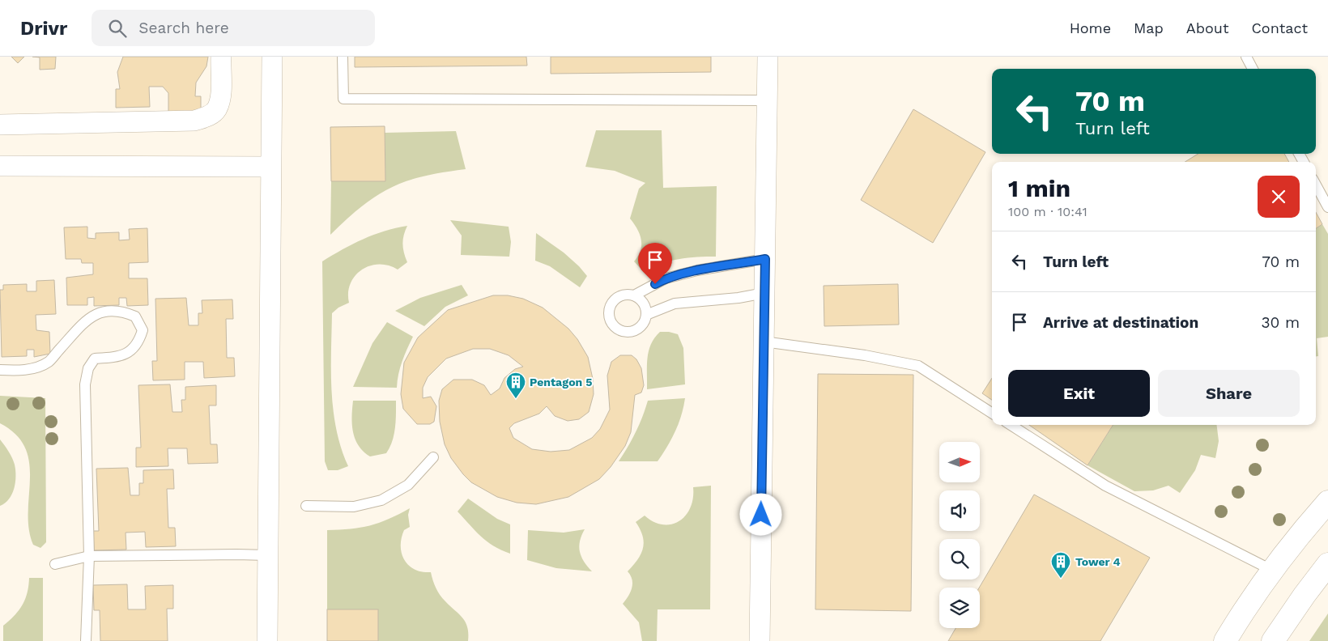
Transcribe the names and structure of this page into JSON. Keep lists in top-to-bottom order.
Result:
{
  "places": {
    "building": ["Pentagon 5", "Tower 4"]
  },
  "north": "right",
  "page": {
    "header": "Drivr",
    "search": "Search here",
    "nav": [
      "Home",
      "Map",
      "About",
      "Contact"
    ],
    "turn": ["70 m", "Turn left"],
    "heading": ["1 min", "100 m · 10:41"],
    "list": [
      {
        "name": "Turn left",
        "value": "70 m"
      },
      {
        "name": "Arrive at destination",
        "value": "30 m"
      }
    ],
    "buttons": ["Exit", "Share"]
  }
}
